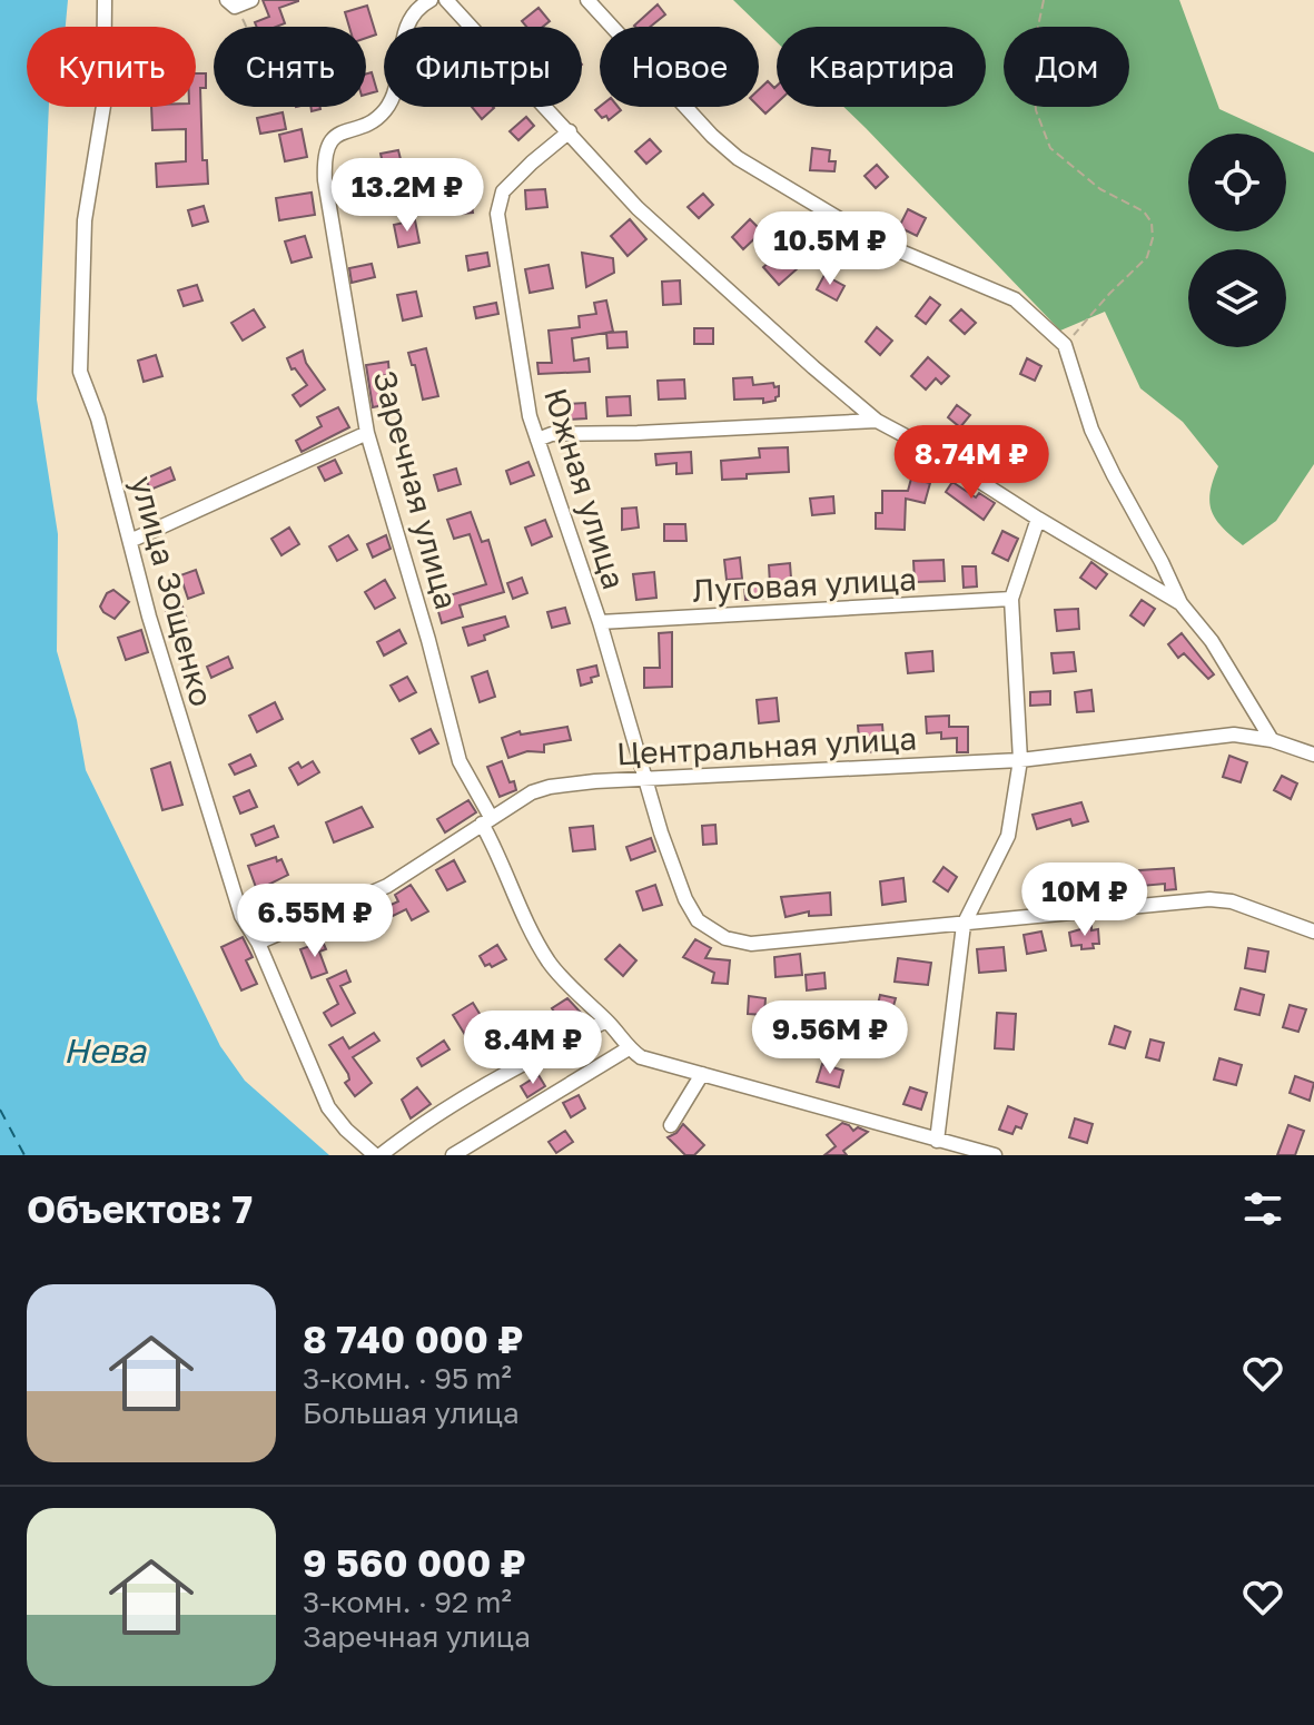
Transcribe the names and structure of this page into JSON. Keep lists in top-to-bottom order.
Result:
{
  "streets": {
    "street": [
      "Южная улица",
      "Заречная улица",
      "Луговая улица",
      "улица Зощенко",
      "Центральная улица"
    ]
  },
  "crossings": [
    ["Южная улица", "Луговая улица"],
    ["Южная улица", "Центральная улица"],
    ["Заречная улица", "Центральная улица"],
    ["улица Зощенко", "Центральная улица"]
  ],
  "water": ["Нева"],
  "page": {
    "chip": [
      "Купить",
      "Снять",
      "Фильтры",
      "Новое",
      "Квартира",
      "Дом"
    ],
    "price": [
      "13.2M ₽",
      "10.5M ₽",
      "8.74M ₽",
      "10M ₽",
      "6.55M ₽",
      "9.56M ₽",
      "8.4M ₽"
    ],
    "heading": "Объектов: 7",
    "list": [
      {
        "name": "8 740 000 ₽",
        "note": "3-комн. · 95 m² · Большая улица"
      },
      {
        "name": "9 560 000 ₽",
        "note": "3-комн. · 92 m² · Заречная улица"
      }
    ]
  }
}
